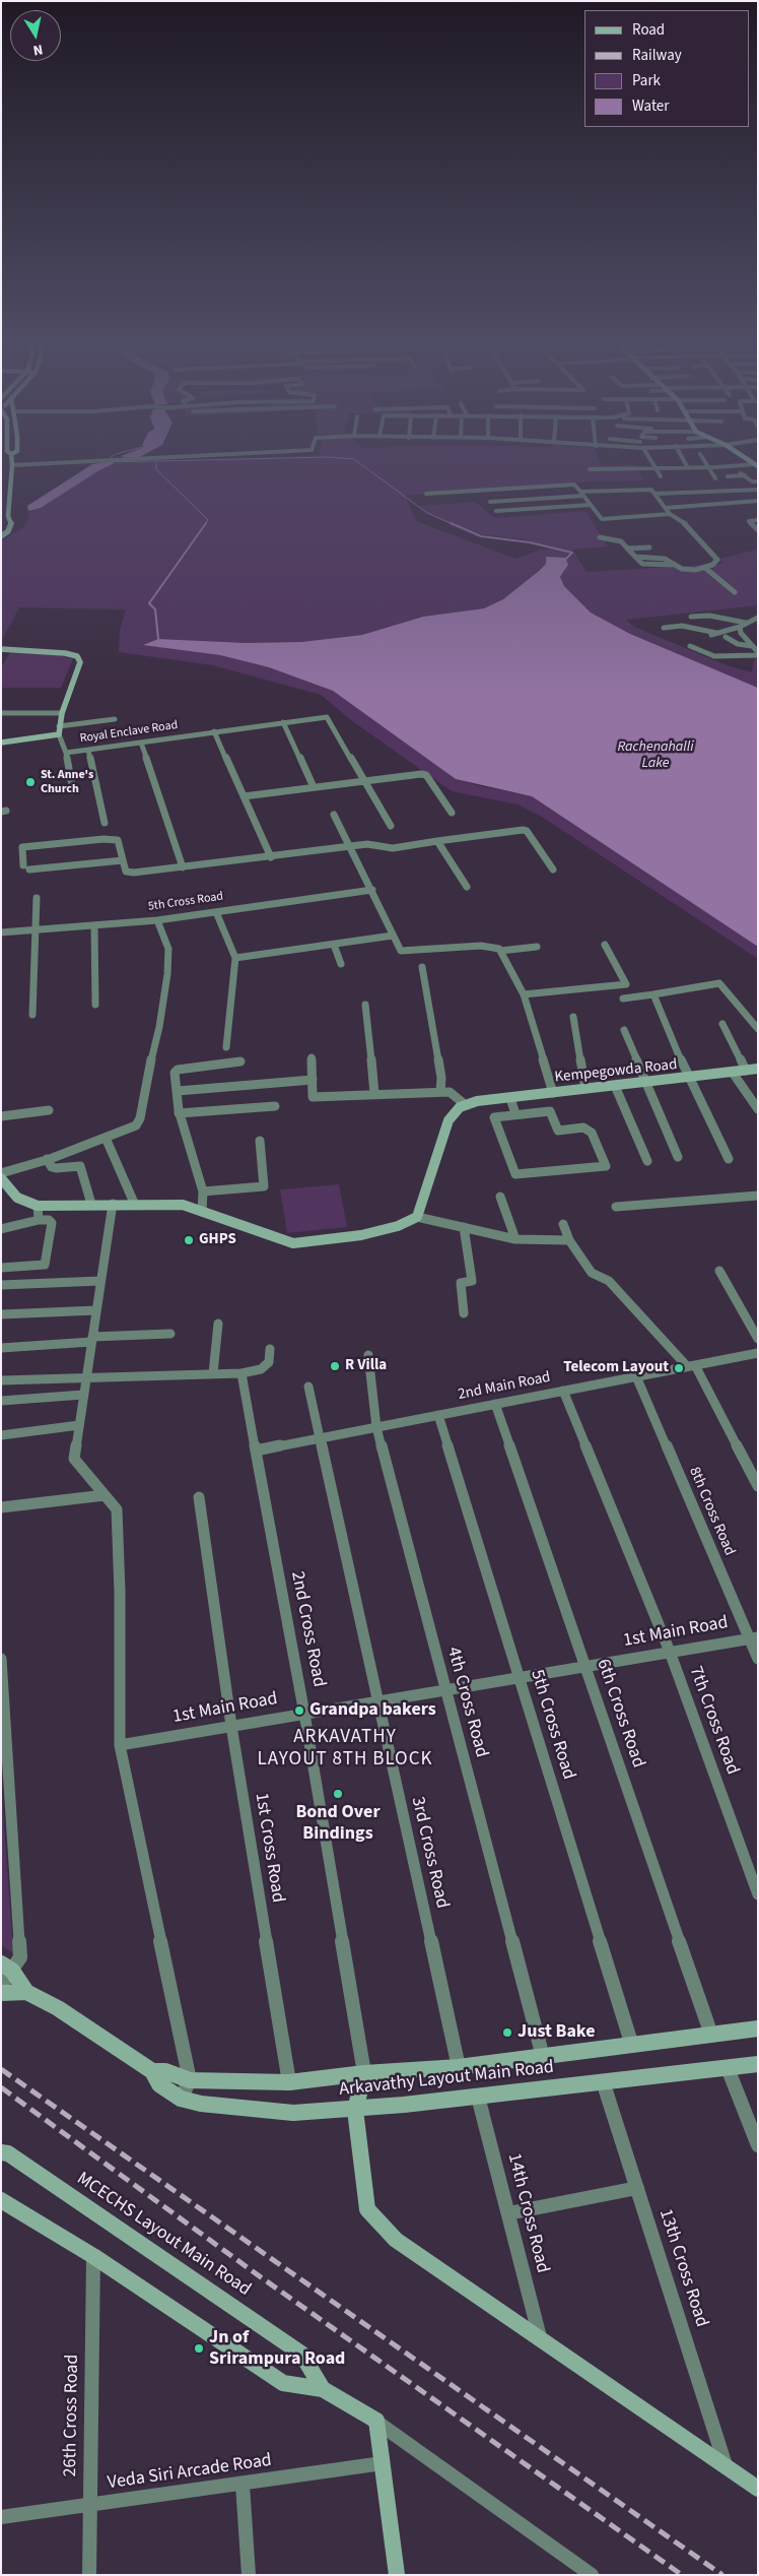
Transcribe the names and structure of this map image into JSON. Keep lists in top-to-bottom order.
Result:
{
  "streets": {
    "street": [
      "Royal Enclave Road",
      "5th Cross Road",
      "Kempegowda Road",
      "2nd Main Road",
      "8th Cross Road",
      "2nd Cross Road",
      "1st Main Road",
      "4th Cross Road",
      "6th Cross Road",
      "7th Cross Road",
      "1st Cross Road",
      "3rd Cross Road",
      "Arkavathy Layout Main Road",
      "14th Cross Road",
      "MCECHS Layout Main Road",
      "13th Cross Road",
      "26th Cross Road",
      "Veda Siri Arcade Road"
    ]
  },
  "crossings": [
    ["5th Cross Road", "2nd Main Road"],
    ["5th Cross Road", "1st Main Road"],
    ["5th Cross Road", "Arkavathy Layout Main Road"],
    ["2nd Main Road", "8th Cross Road"],
    ["2nd Main Road", "2nd Cross Road"],
    ["2nd Main Road", "4th Cross Road"],
    ["2nd Main Road", "6th Cross Road"],
    ["2nd Main Road", "7th Cross Road"],
    ["2nd Main Road", "3rd Cross Road"],
    ["8th Cross Road", "1st Main Road"],
    ["2nd Cross Road", "1st Main Road"],
    ["2nd Cross Road", "Arkavathy Layout Main Road"],
    ["1st Main Road", "4th Cross Road"],
    ["1st Main Road", "6th Cross Road"],
    ["1st Main Road", "7th Cross Road"],
    ["1st Main Road", "1st Cross Road"],
    ["1st Main Road", "3rd Cross Road"],
    ["4th Cross Road", "Arkavathy Layout Main Road"],
    ["6th Cross Road", "Arkavathy Layout Main Road"],
    ["1st Cross Road", "Arkavathy Layout Main Road"],
    ["3rd Cross Road", "Arkavathy Layout Main Road"],
    ["Arkavathy Layout Main Road", "14th Cross Road"],
    ["Arkavathy Layout Main Road", "13th Cross Road"],
    ["26th Cross Road", "Veda Siri Arcade Road"]
  ],
  "districts": ["ARKAVATHY LAYOUT 8TH BLOCK"],
  "water": ["Rachenahalli Lake"],
  "places": [
    "St. Anne's Church",
    "GHPS",
    "R Villa",
    "Telecom Layout",
    "Grandpa bakers",
    "Bond Over Bindings",
    "Just Bake",
    "Jn of Srirampura Road"
  ],
  "legend": [
    "Road",
    "Railway",
    "Park",
    "Water"
  ],
  "north": "bottom"
}
